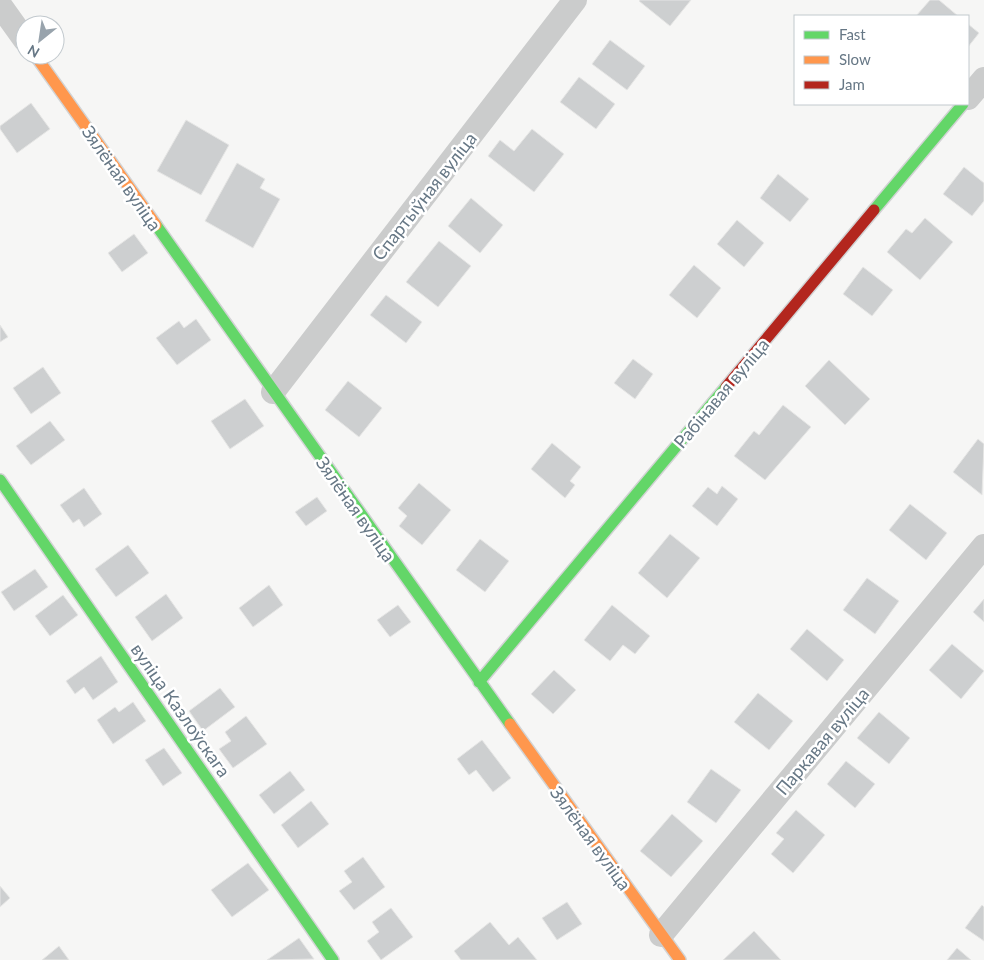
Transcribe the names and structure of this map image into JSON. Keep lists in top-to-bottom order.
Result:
{
  "streets": {
    "street": [
      "Зялёная вуліца",
      "Спартыўная вуліца",
      "Рабінавая вуліца",
      "вуліца Казлоўскага",
      "Паркавая вуліца"
    ]
  },
  "crossings": [
    ["Зялёная вуліца", "Спартыўная вуліца"],
    ["Зялёная вуліца", "Рабінавая вуліца"],
    ["Зялёная вуліца", "Паркавая вуліца"]
  ],
  "legend": ["Fast", "Slow", "Jam"],
  "north": "bottom left"
}
